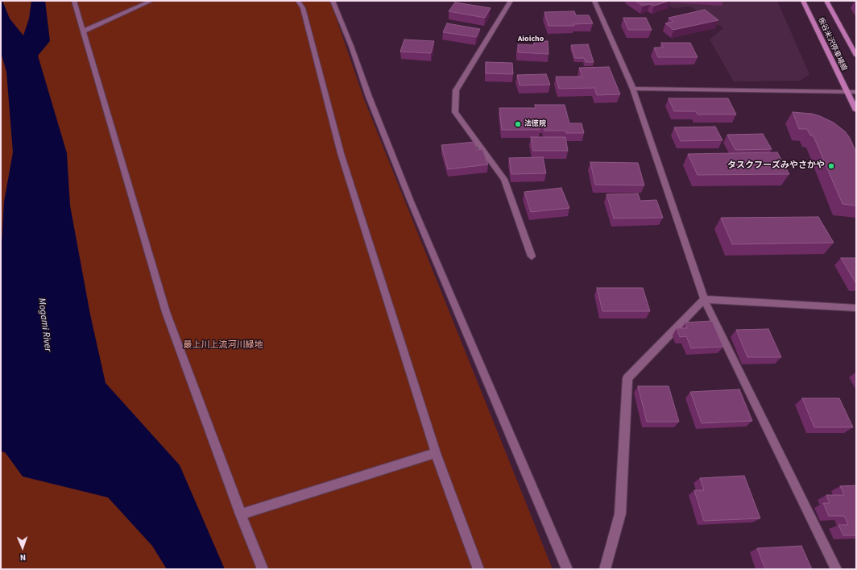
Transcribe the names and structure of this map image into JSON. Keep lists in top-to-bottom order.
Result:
{
  "streets": {
    "main road": ["板谷米沢停車場線"]
  },
  "districts": ["Aioicho"],
  "water": ["Mogami River"],
  "parks": ["最上川上流河川緑地"],
  "places": ["法徳院", "タスクフーズみやさかや"],
  "north": "bottom"
}
